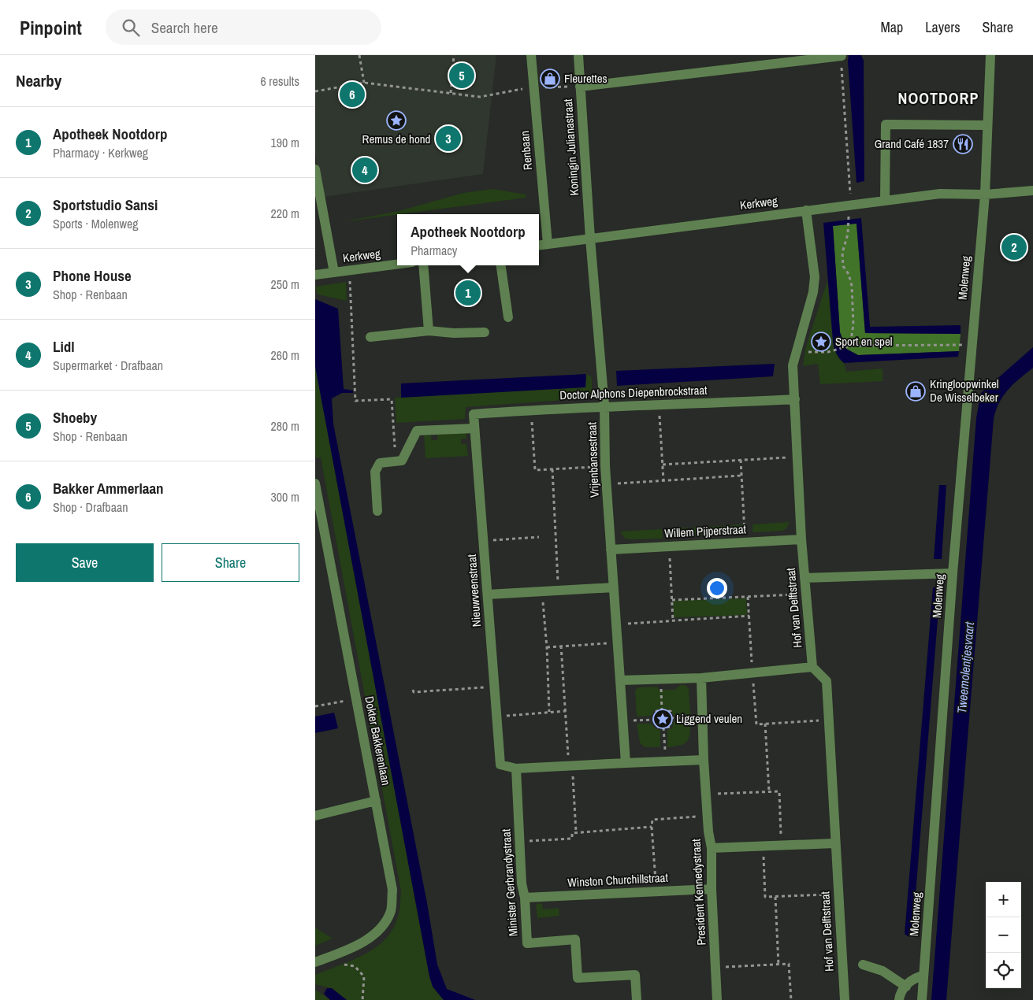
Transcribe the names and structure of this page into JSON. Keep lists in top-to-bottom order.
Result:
{
  "streets": {
    "street": [
      "Koningin Julianastraat",
      "Renbaan",
      "Kerkweg",
      "Molenweg",
      "Doctor Alphons Diepenbrockstraat",
      "Vrijenbansestraat",
      "Willem Pijperstraat",
      "Nieuwveenstraat",
      "Hof van Delftstraat",
      "Dokter Bakkerenlaan",
      "Winston Churchillstraat",
      "Minister Gerbrandystraat",
      "President Kennedystraat"
    ]
  },
  "crossings": [
    ["Koningin Julianastraat", "Kerkweg"],
    ["Koningin Julianastraat", "Vrijenbansestraat"],
    ["Renbaan", "Kerkweg"],
    ["Kerkweg", "Molenweg"],
    ["Kerkweg", "Vrijenbansestraat"],
    ["Kerkweg", "Hof van Delftstraat"],
    ["Doctor Alphons Diepenbrockstraat", "Vrijenbansestraat"],
    ["Doctor Alphons Diepenbrockstraat", "Nieuwveenstraat"],
    ["Doctor Alphons Diepenbrockstraat", "Hof van Delftstraat"],
    ["Vrijenbansestraat", "Willem Pijperstraat"],
    ["Willem Pijperstraat", "Hof van Delftstraat"],
    ["Nieuwveenstraat", "Minister Gerbrandystraat"],
    ["Winston Churchillstraat", "Minister Gerbrandystraat"],
    ["Winston Churchillstraat", "President Kennedystraat"]
  ],
  "districts": ["NOOTDORP"],
  "water": ["Tweemolentjesvaart"],
  "places": {
    "shop": ["Fleurettes", "Kringloopwinkel De Wisselbeker"],
    "place": ["Remus de hond", "Sport en spel", "Liggend veulen"],
    "restaurant": ["Grand Café 1837"]
  },
  "page": {
    "header": "Pinpoint",
    "search": "Search here",
    "nav": ["Map", "Layers", "Share"],
    "heading": ["Nearby", "6 results"],
    "pins": [
      "5",
      "6",
      "3",
      "4",
      "2",
      "1"
    ],
    "list": [
      {
        "mark": "1",
        "name": "Apotheek Nootdorp",
        "note": "Pharmacy · Kerkweg",
        "value": "190 m"
      },
      {
        "mark": "2",
        "name": "Sportstudio Sansi",
        "note": "Sports · Molenweg",
        "value": "220 m"
      },
      {
        "mark": "3",
        "name": "Phone House",
        "note": "Shop · Renbaan",
        "value": "250 m"
      },
      {
        "mark": "4",
        "name": "Lidl",
        "note": "Supermarket · Drafbaan",
        "value": "260 m"
      },
      {
        "mark": "5",
        "name": "Shoeby",
        "note": "Shop · Renbaan",
        "value": "280 m"
      },
      {
        "mark": "6",
        "name": "Bakker Ammerlaan",
        "note": "Shop · Drafbaan",
        "value": "300 m"
      }
    ],
    "popup": ["Apotheek Nootdorp", "Pharmacy"],
    "buttons": ["Save", "Share"],
    "map_buttons": ["+", "−"]
  }
}
